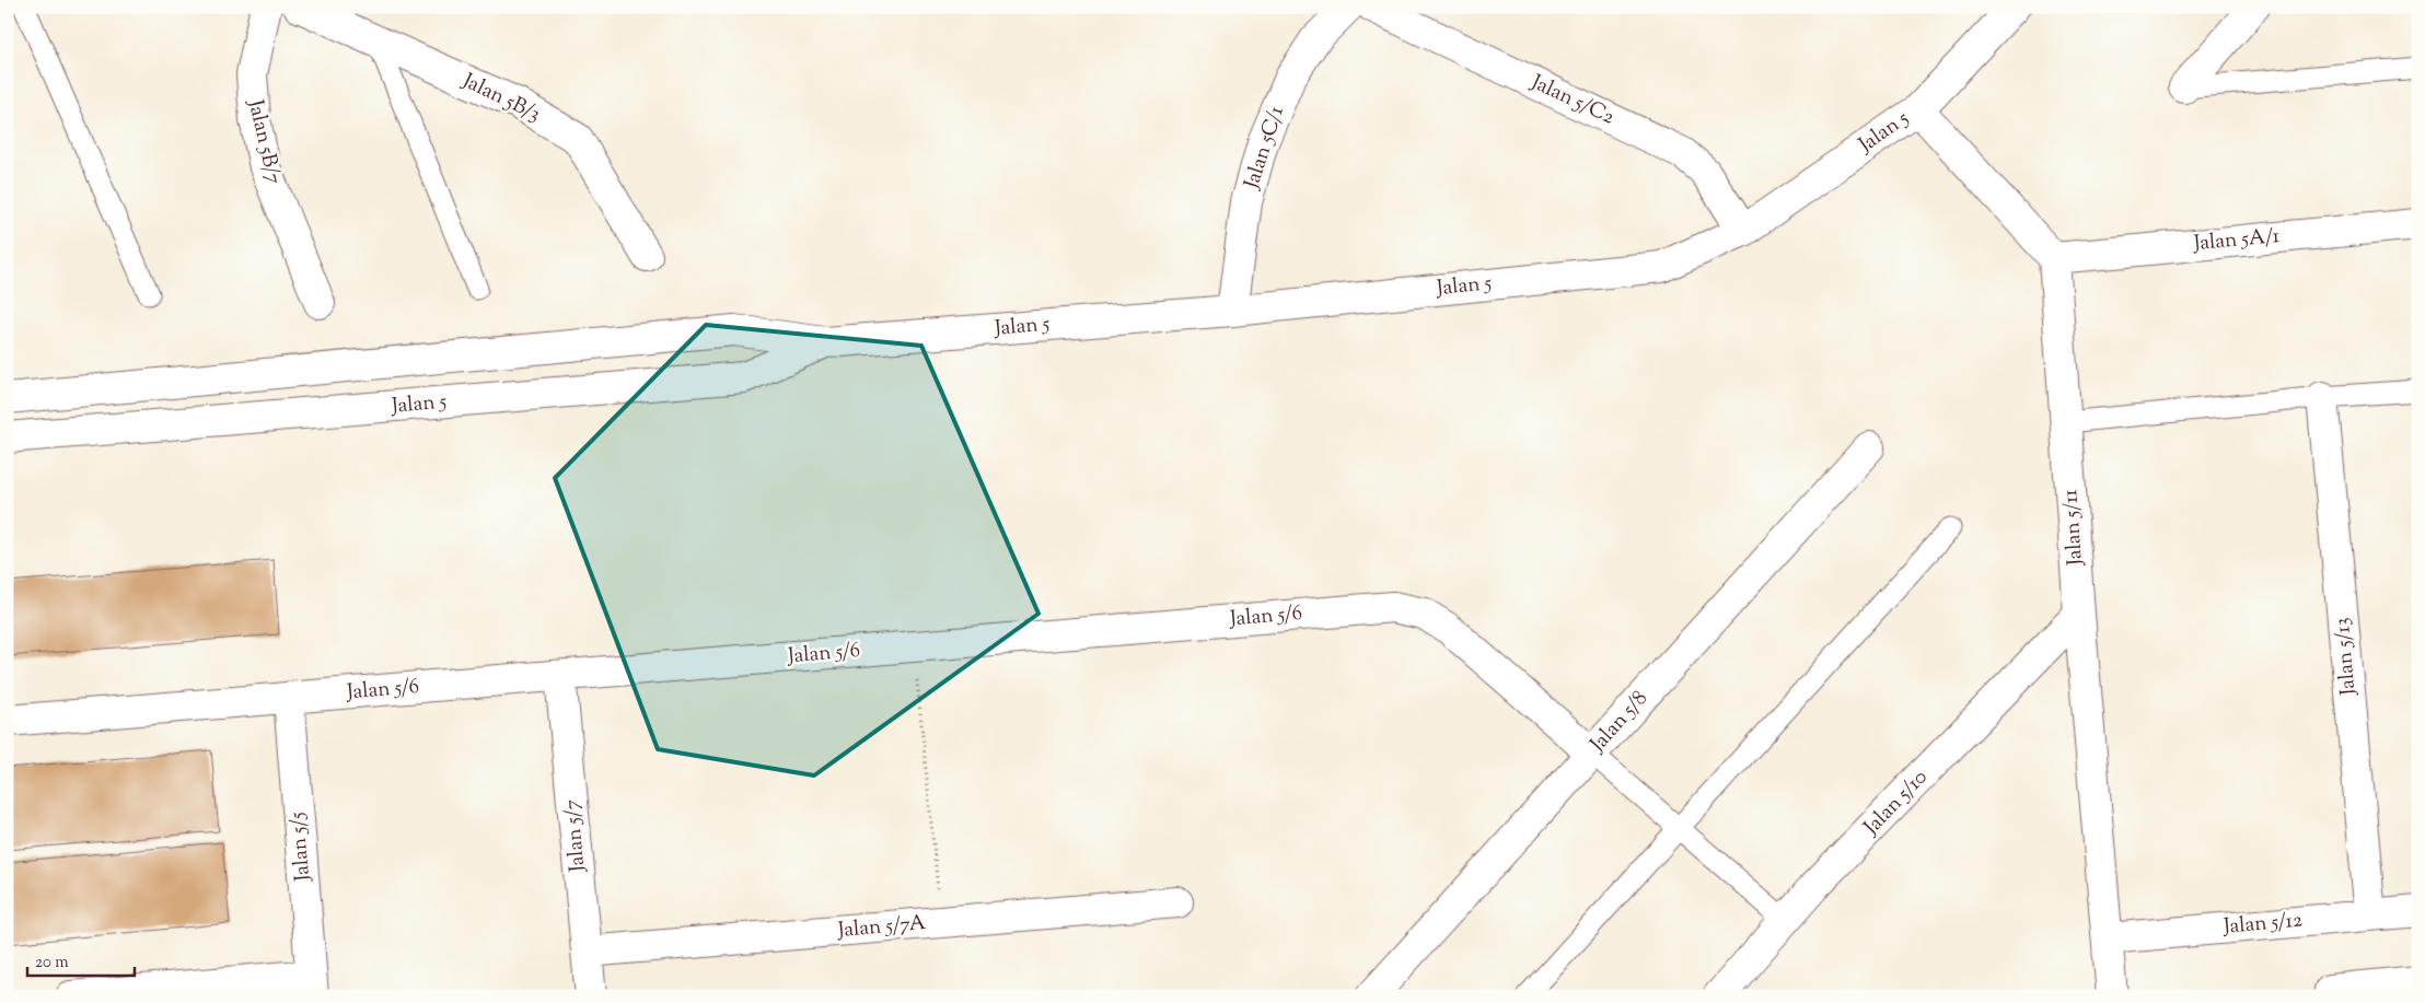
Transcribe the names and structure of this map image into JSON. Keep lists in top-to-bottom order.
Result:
{
  "streets": {
    "street": [
      "Jalan 5B/3",
      "Jalan 5/C2",
      "Jalan 5",
      "Jalan 5B/7",
      "Jalan 5C/1",
      "Jalan 5A/1",
      "Jalan 5/11",
      "Jalan 5/6",
      "Jalan 5/13",
      "Jalan 5/8",
      "Jalan 5/10",
      "Jalan 5/7",
      "Jalan 5/5",
      "Jalan 5/12",
      "Jalan 5/7A"
    ]
  },
  "crossings": [
    ["Jalan 5/C2", "Jalan 5"],
    ["Jalan 5", "Jalan 5C/1"],
    ["Jalan 5A/1", "Jalan 5/11"],
    ["Jalan 5/11", "Jalan 5/10"],
    ["Jalan 5/11", "Jalan 5/12"],
    ["Jalan 5/6", "Jalan 5/8"],
    ["Jalan 5/6", "Jalan 5/7"],
    ["Jalan 5/6", "Jalan 5/5"],
    ["Jalan 5/13", "Jalan 5/12"],
    ["Jalan 5/7", "Jalan 5/7A"]
  ],
  "scale_bar": "20 m"
}
